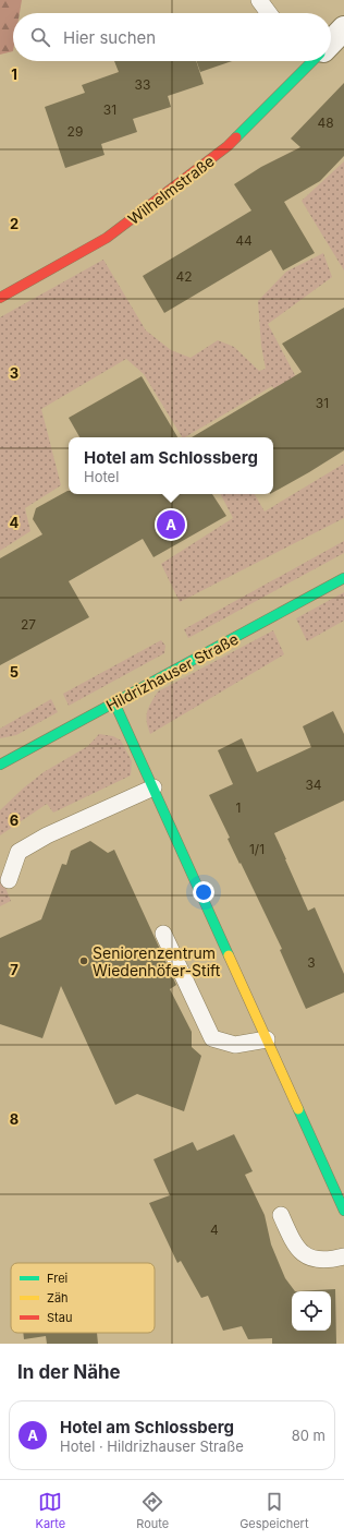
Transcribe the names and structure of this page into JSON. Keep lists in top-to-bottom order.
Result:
{
  "streets": {
    "street": ["Wilhelmstraße", "Hildrizhauser Straße"]
  },
  "places": ["Seniorenzentrum Wiedenhöfer-Stift"],
  "house_numbers": [
    "33",
    "31",
    "48",
    "29",
    "44",
    "42",
    "31",
    "27",
    "34",
    "1",
    "1/1",
    "3",
    "4"
  ],
  "legend": ["Frei", "Zäh", "Stau"],
  "page": {
    "search": "Hier suchen",
    "popup": ["Hotel am Schlossberg", "Hotel"],
    "pins": "A",
    "heading": "In der Nähe",
    "list": [
      {
        "mark": "A",
        "name": "Hotel am Schlossberg",
        "note": "Hotel · Hildrizhauser Straße",
        "value": "80 m"
      }
    ],
    "nav": ["Karte", "Route", "Gespeichert"]
  },
  "grid": {
    "rows": [
      "1",
      "2",
      "3",
      "4",
      "5",
      "6",
      "7",
      "8"
    ]
  }
}
